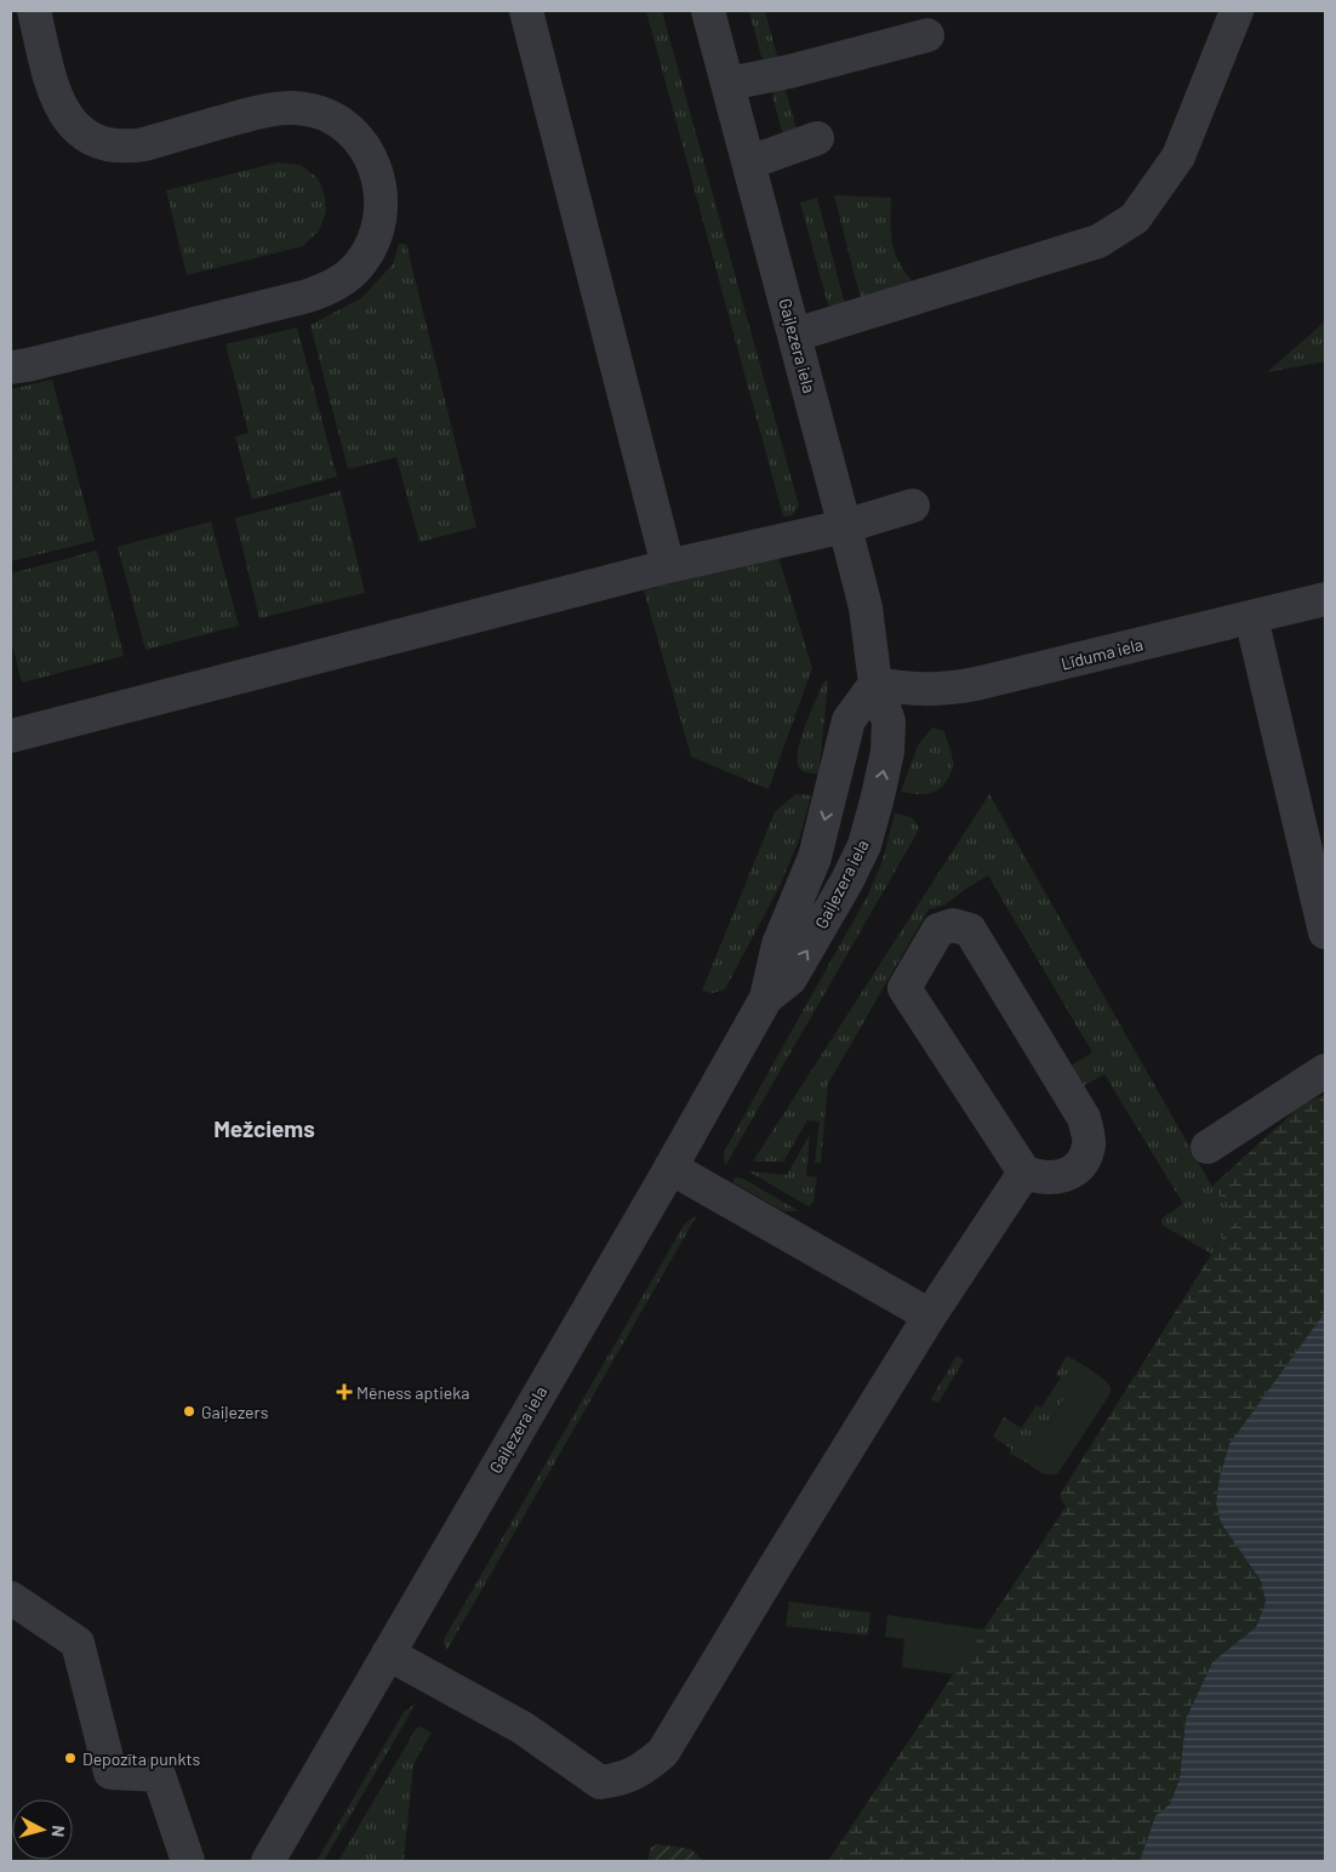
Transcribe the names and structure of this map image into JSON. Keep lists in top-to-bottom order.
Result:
{
  "streets": {
    "street": ["Gaiļezera iela", "Līduma iela"]
  },
  "crossings": [
    ["Gaiļezera iela", "Līduma iela"]
  ],
  "districts": ["Mežciems"],
  "places": {
    "health": ["Mēness aptieka"],
    "other": ["Gaiļezers", "Depozīta punkts"]
  },
  "north": "right"
}
